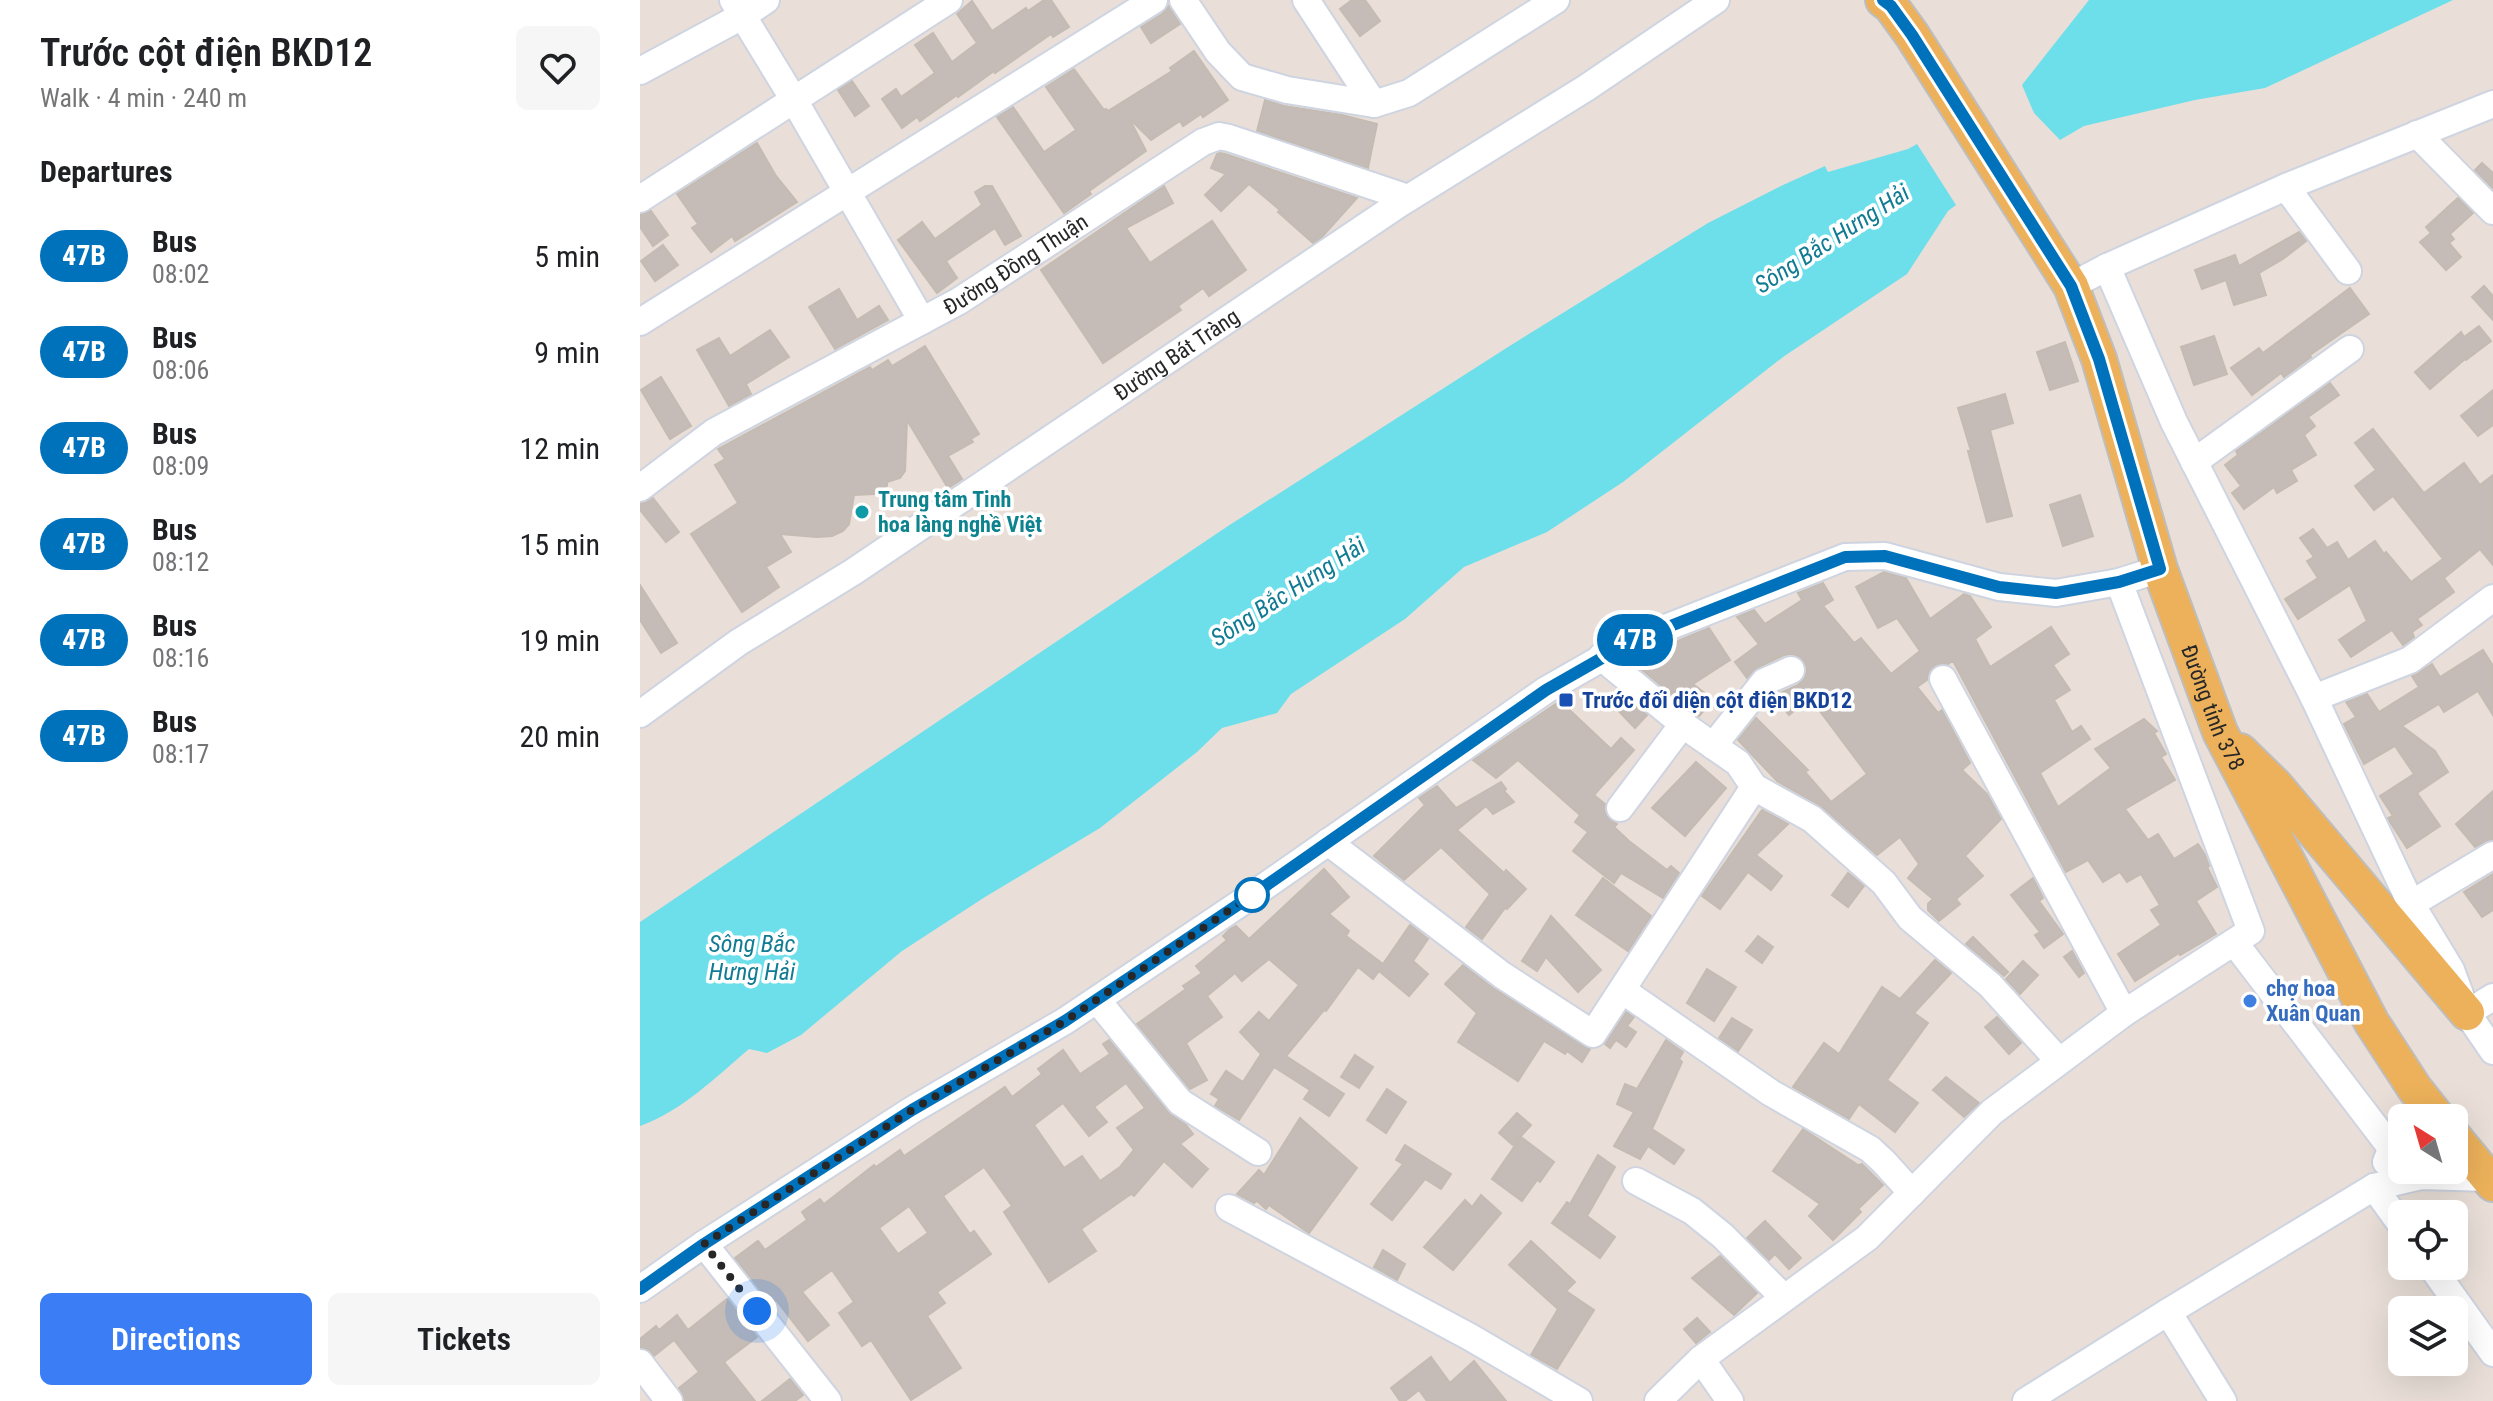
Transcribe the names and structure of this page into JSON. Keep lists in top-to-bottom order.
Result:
{
  "streets": {
    "main road": ["Đường tỉnh 378"],
    "street": ["Đường Đồng Thuận", "Đường Bát Tràng"]
  },
  "crossings": [
    ["Đường Đồng Thuận", "Đường Bát Tràng"]
  ],
  "water": ["Sông Bắc Hưng Hải"],
  "places": {
    "other": ["Trung tâm Tinh hoa làng nghề Việt", "chợ hoa Xuân Quan"],
    "transit": ["Trước đối diện cột điện BKD12"]
  },
  "lines": ["bus line 47B"],
  "north": "top left",
  "page": {
    "heading": [
      ["Trước cột điện BKD12", "Walk · 4 min · 240 m"],
      "Departures"
    ],
    "on_map": "47B",
    "list": [
      {
        "mark": "47B",
        "name": "Bus",
        "note": "08:02",
        "value": "5 min"
      },
      {
        "mark": "47B",
        "name": "Bus",
        "note": "08:06",
        "value": "9 min"
      },
      {
        "mark": "47B",
        "name": "Bus",
        "note": "08:09",
        "value": "12 min"
      },
      {
        "mark": "47B",
        "name": "Bus",
        "note": "08:12",
        "value": "15 min"
      },
      {
        "mark": "47B",
        "name": "Bus",
        "note": "08:16",
        "value": "19 min"
      },
      {
        "mark": "47B",
        "name": "Bus",
        "note": "08:17",
        "value": "20 min"
      }
    ],
    "buttons": ["Directions", "Tickets"]
  }
}
